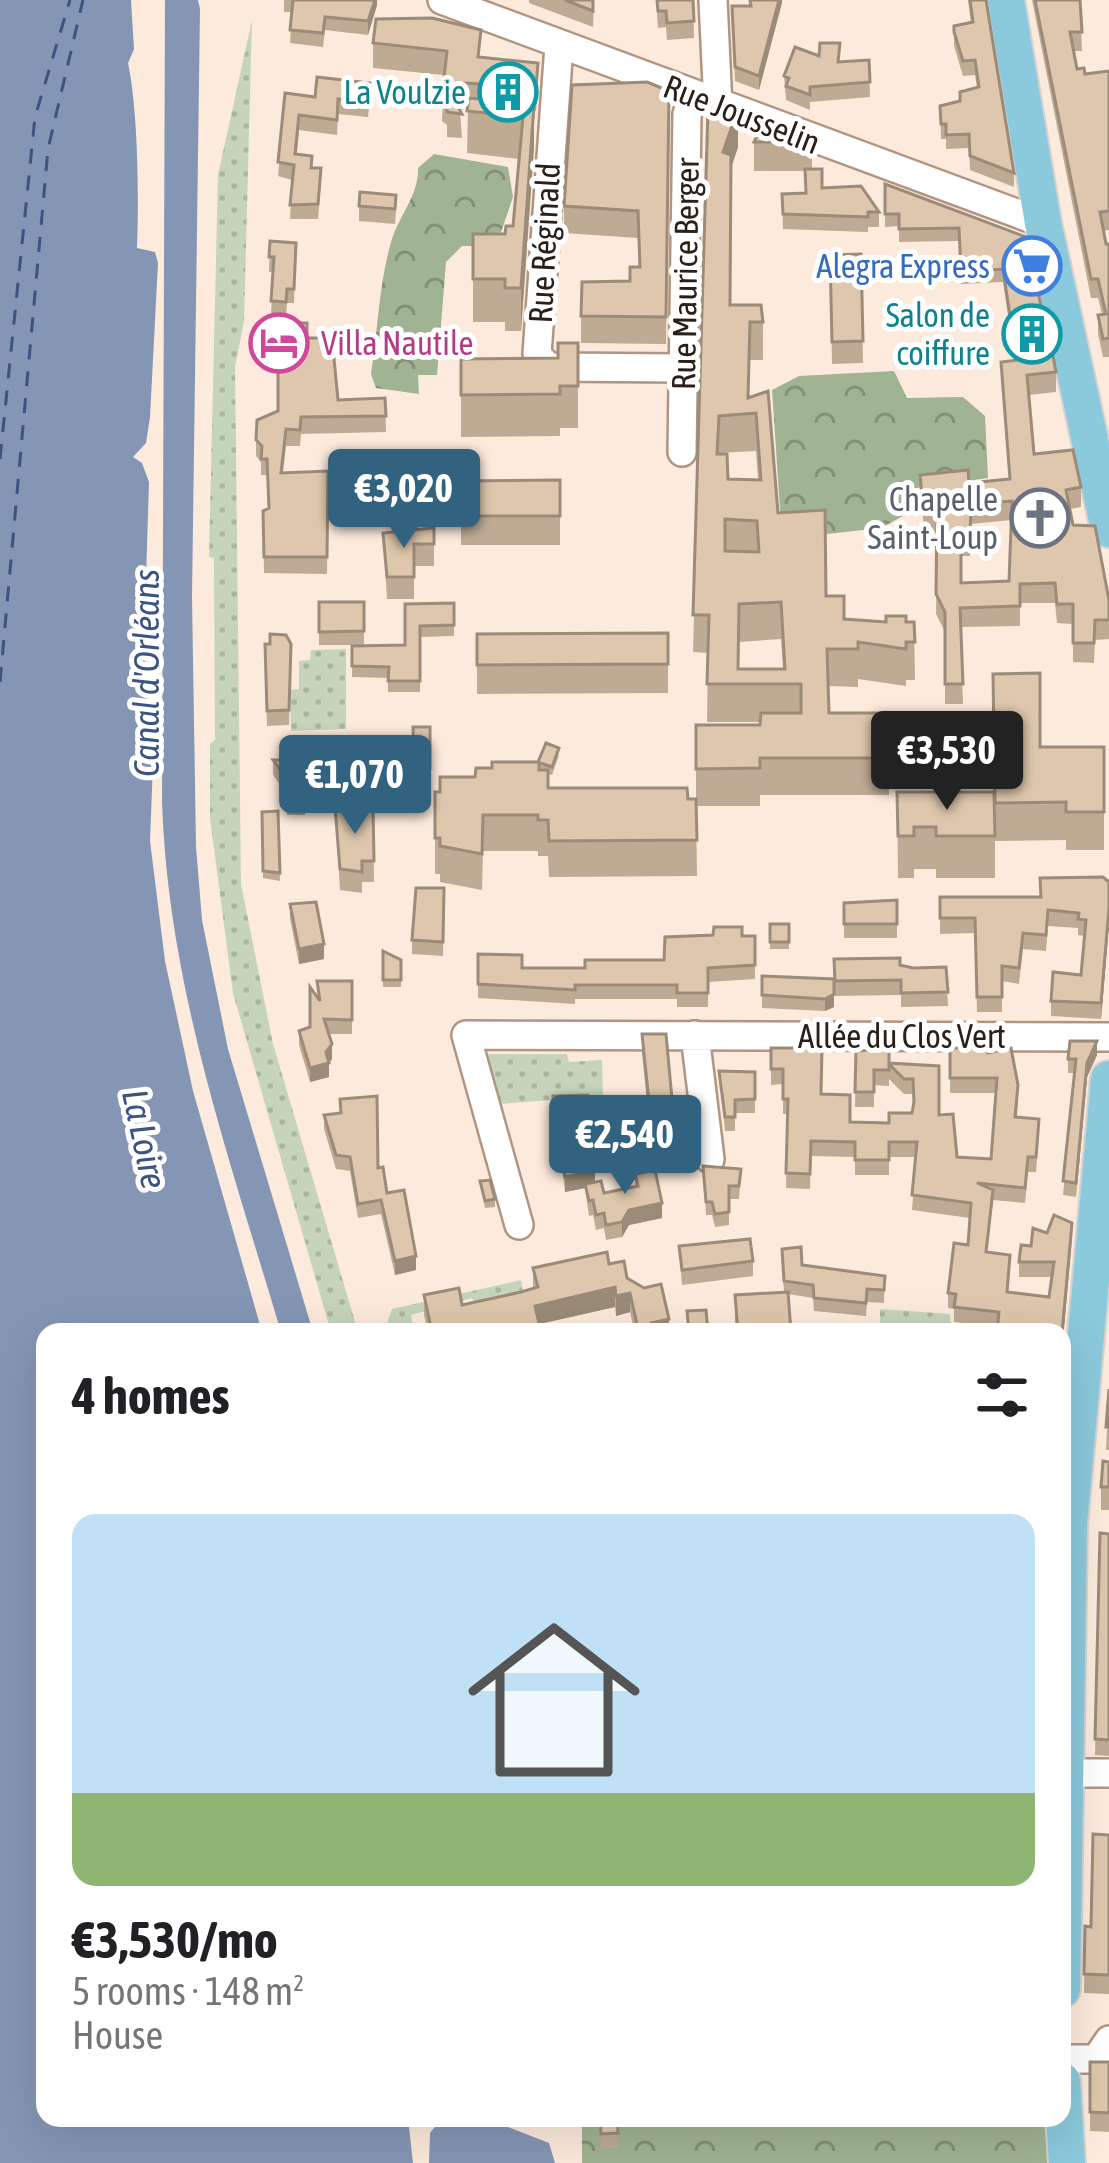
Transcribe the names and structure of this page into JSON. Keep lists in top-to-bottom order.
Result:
{
  "streets": {
    "street": [
      "Rue Jousselin",
      "Rue Réginald",
      "Rue Maurice Berger",
      "Allée du Clos Vert"
    ]
  },
  "crossings": [
    ["Rue Jousselin", "Rue Réginald"],
    ["Rue Jousselin", "Rue Maurice Berger"],
    ["Rue Réginald", "Rue Maurice Berger"]
  ],
  "water": ["Canal d'Orléans", "La Loire"],
  "places": {
    "building": ["La Voulzie", "Salon de coiffure"],
    "supermarket": ["Alegra Express"],
    "hotel": ["Villa Nautile"],
    "church": ["Chapelle Saint-Loup"]
  },
  "page": {
    "price": [
      "€3,020",
      "€3,530",
      "€1,070",
      "€2,540"
    ],
    "heading": "4 homes",
    "list": [
      {
        "name": "€3,530/mo",
        "note": "5 rooms · 148 m² · House"
      }
    ]
  }
}
